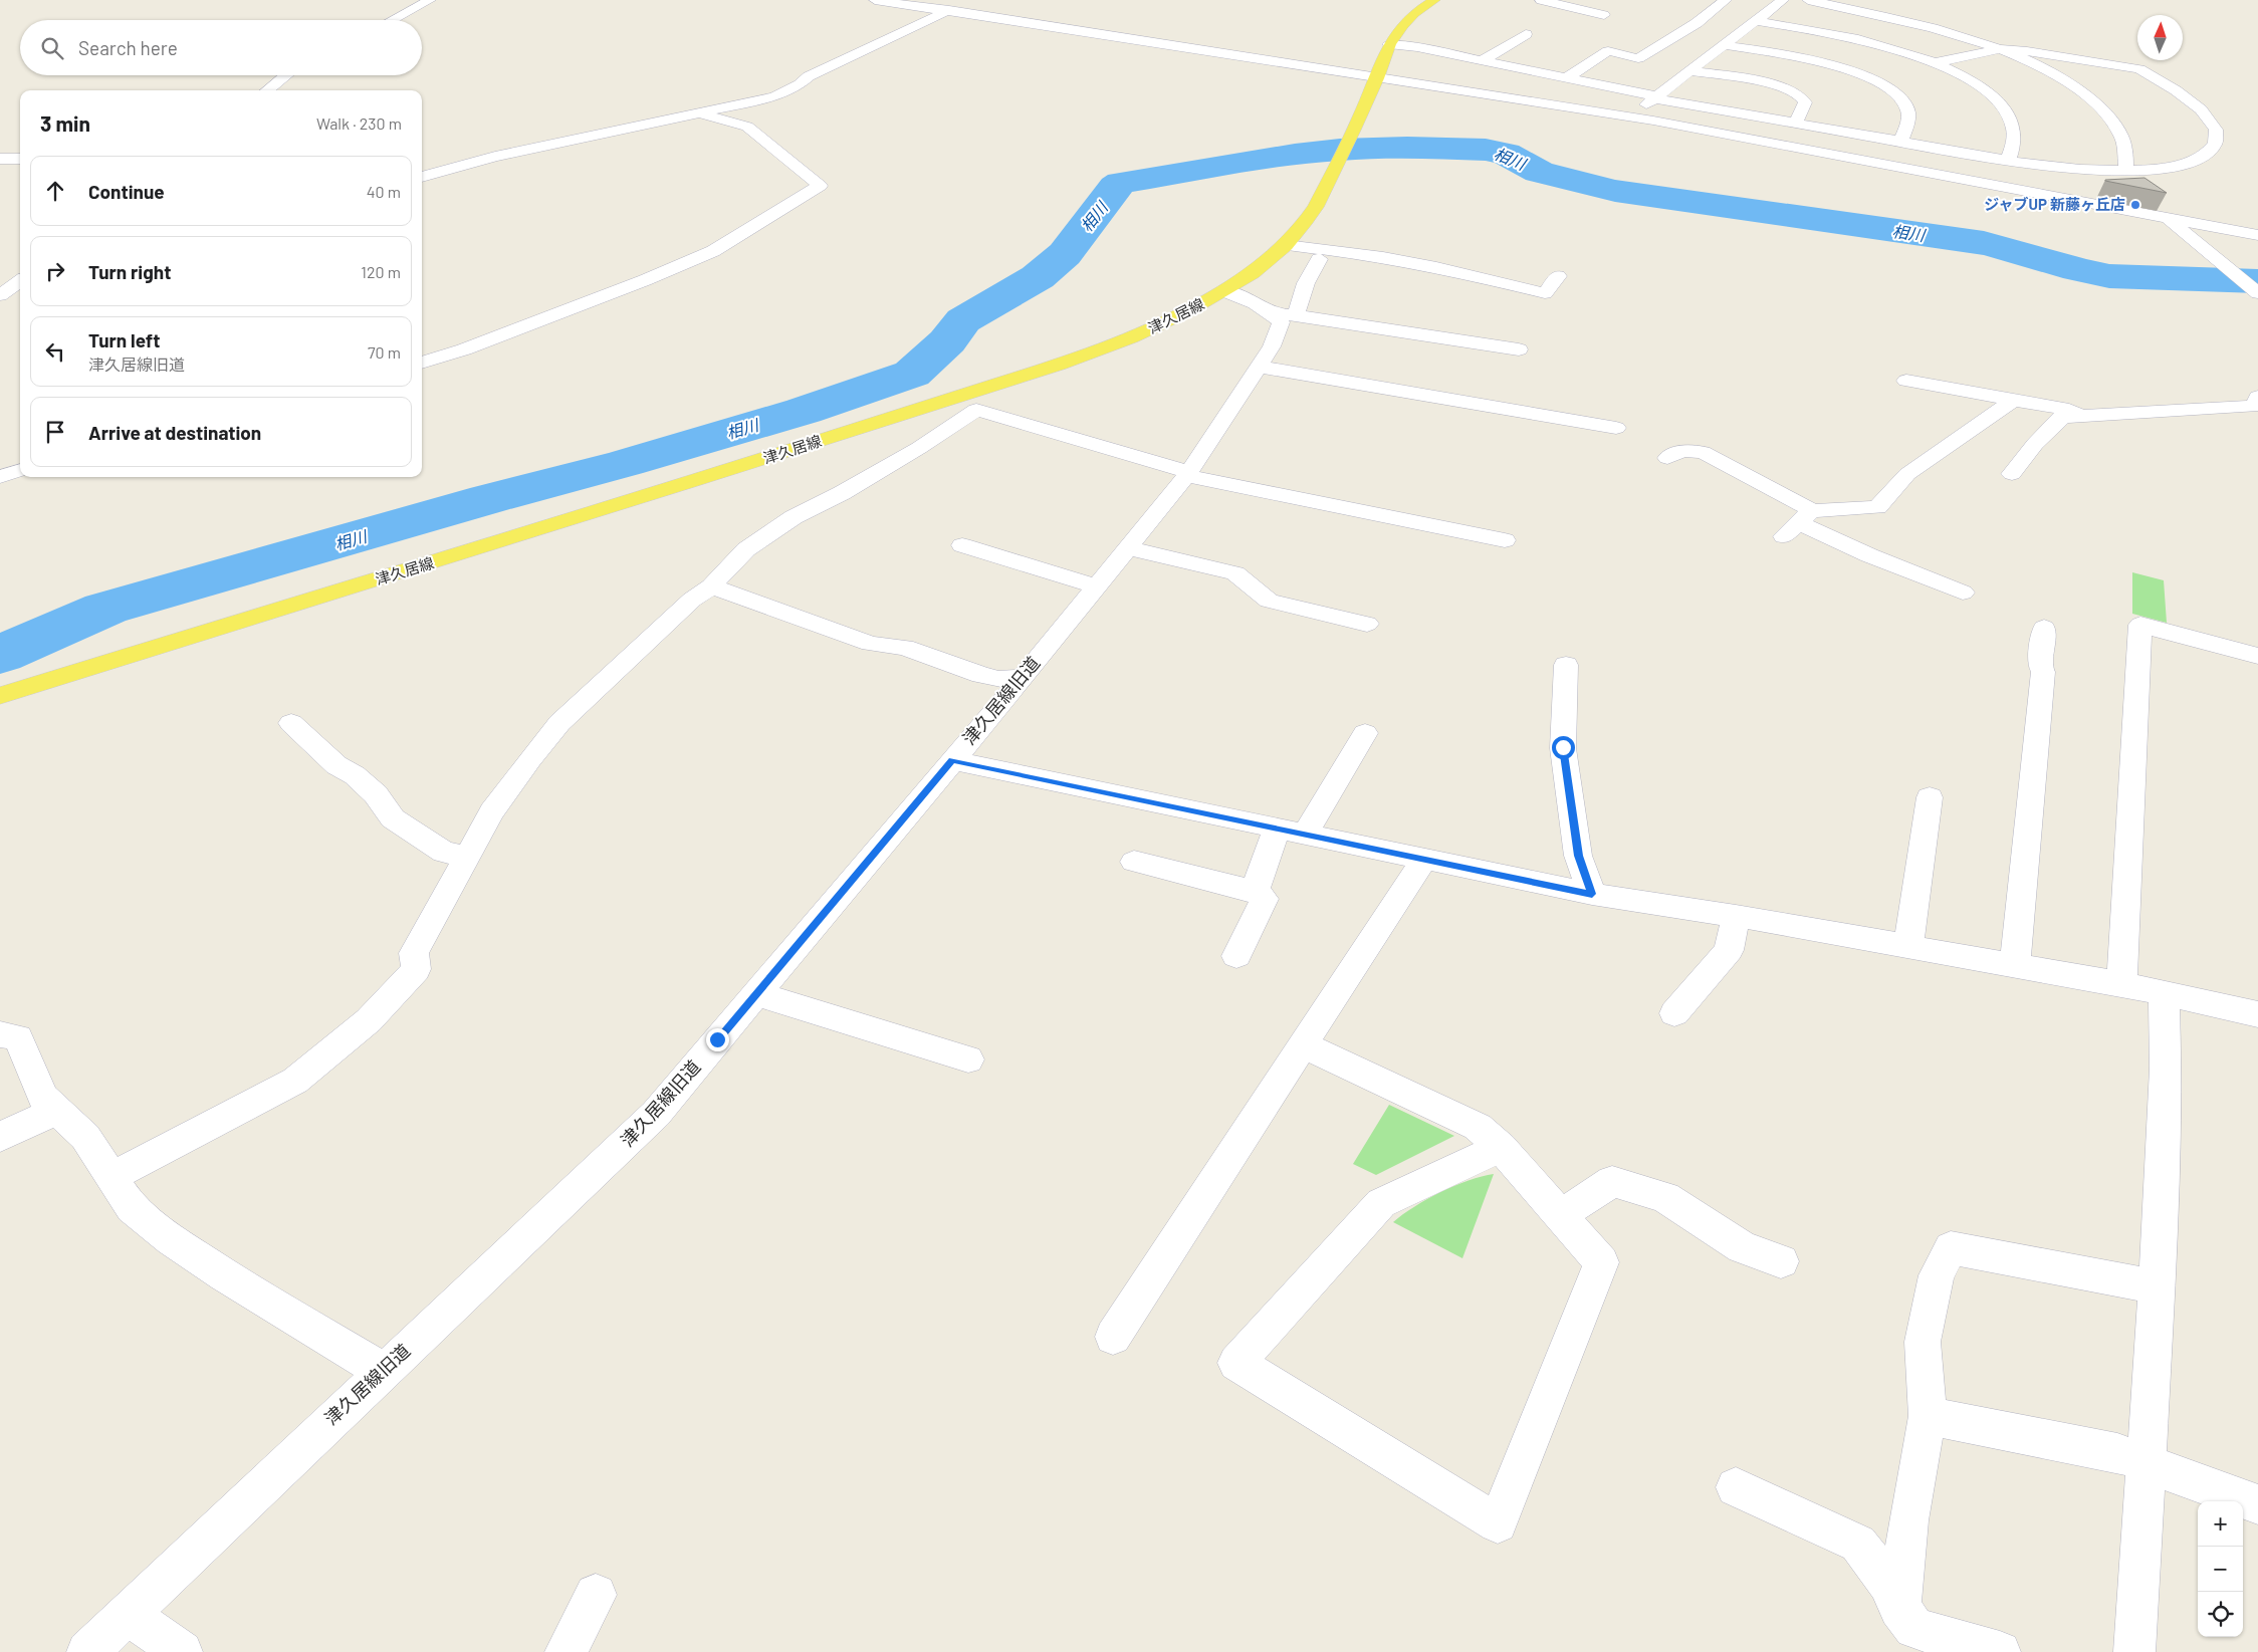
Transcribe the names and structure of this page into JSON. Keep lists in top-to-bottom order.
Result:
{
  "streets": {
    "main road": ["津久居線"],
    "street": ["津久居線旧道"]
  },
  "water": ["相川"],
  "places": ["ジャブUP 新藤ヶ丘店"],
  "north": "top",
  "page": {
    "search": "Search here",
    "heading": ["3 min", "Walk · 230 m"],
    "list": [
      ["Continue", "40 m"],
      ["Turn right", "120 m"],
      ["Turn left", "津久居線旧道", "70 m"],
      "Arrive at destination"
    ],
    "map_buttons": ["+", "−"]
  }
}
